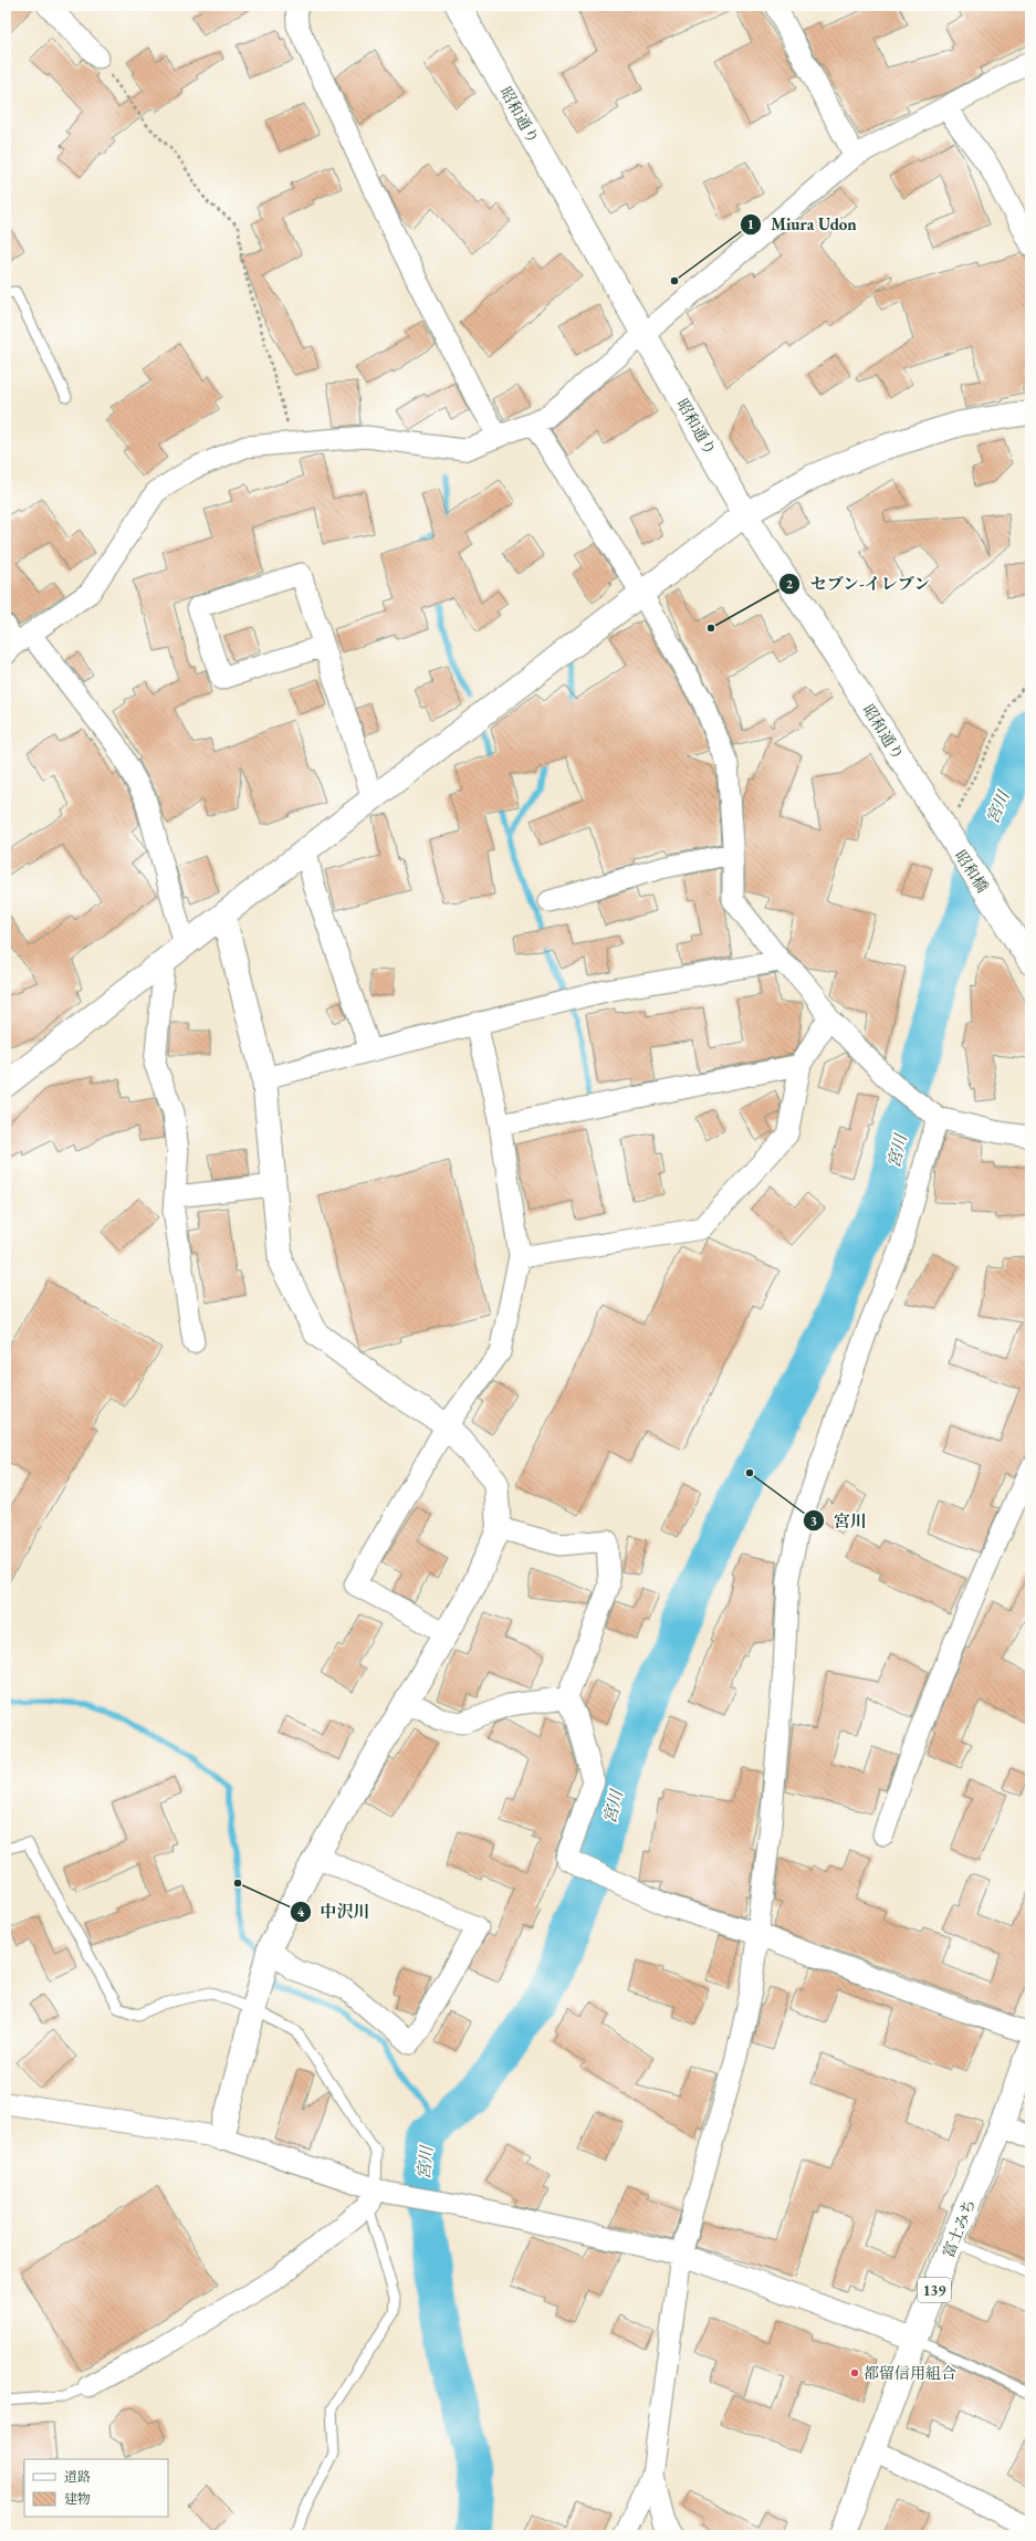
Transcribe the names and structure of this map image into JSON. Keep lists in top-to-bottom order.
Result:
{
  "streets": {
    "main road": [
      "昭和通り",
      "昭和橋",
      "富士みち",
      "139"
    ]
  },
  "crossings": [
    ["昭和通り", "昭和橋"]
  ],
  "water": ["宮川"],
  "places": [
    "Miura Udon",
    "セブン-イレブン",
    "宮川",
    "中沢川",
    "都留信用組合"
  ],
  "legend": ["道路", "建物"]
}
